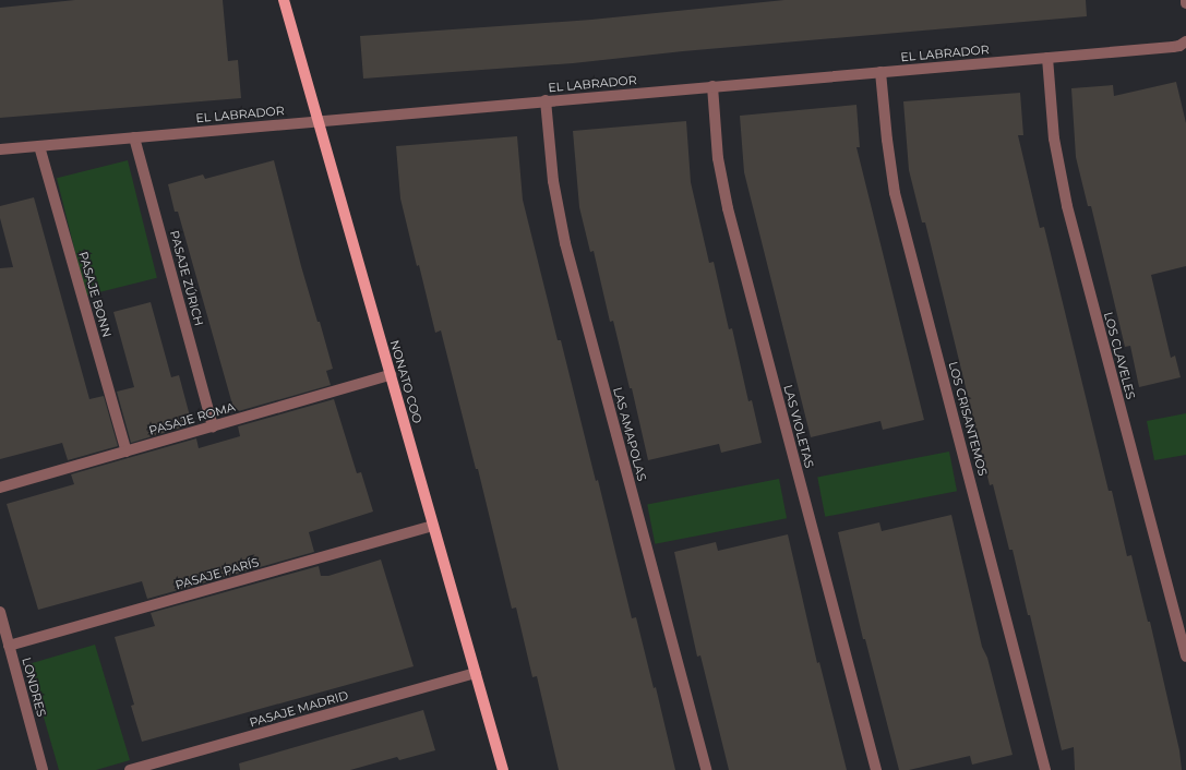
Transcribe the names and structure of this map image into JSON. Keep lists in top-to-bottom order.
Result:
{
  "streets": {
    "main road": ["NONATO COO"],
    "street": [
      "EL LABRADOR",
      "PASAJE ZÚRICH",
      "PASAJE BONN",
      "LOS CLAVELES",
      "PASAJE ROMA",
      "LOS CRISANTEMOS",
      "LAS VIOLETAS",
      "LAS AMAPOLAS",
      "PASAJE PARÍS",
      "LONDRES",
      "PASAJE MADRID"
    ]
  },
  "crossings": [
    ["EL LABRADOR", "PASAJE ZÚRICH"],
    ["EL LABRADOR", "PASAJE BONN"],
    ["EL LABRADOR", "LOS CLAVELES"],
    ["EL LABRADOR", "NONATO COO"],
    ["EL LABRADOR", "LOS CRISANTEMOS"],
    ["EL LABRADOR", "LAS VIOLETAS"],
    ["EL LABRADOR", "LAS AMAPOLAS"],
    ["PASAJE ZÚRICH", "PASAJE ROMA"],
    ["PASAJE BONN", "PASAJE ROMA"],
    ["NONATO COO", "PASAJE ROMA"],
    ["NONATO COO", "PASAJE PARÍS"],
    ["NONATO COO", "PASAJE MADRID"],
    ["PASAJE PARÍS", "LONDRES"]
  ]
}
